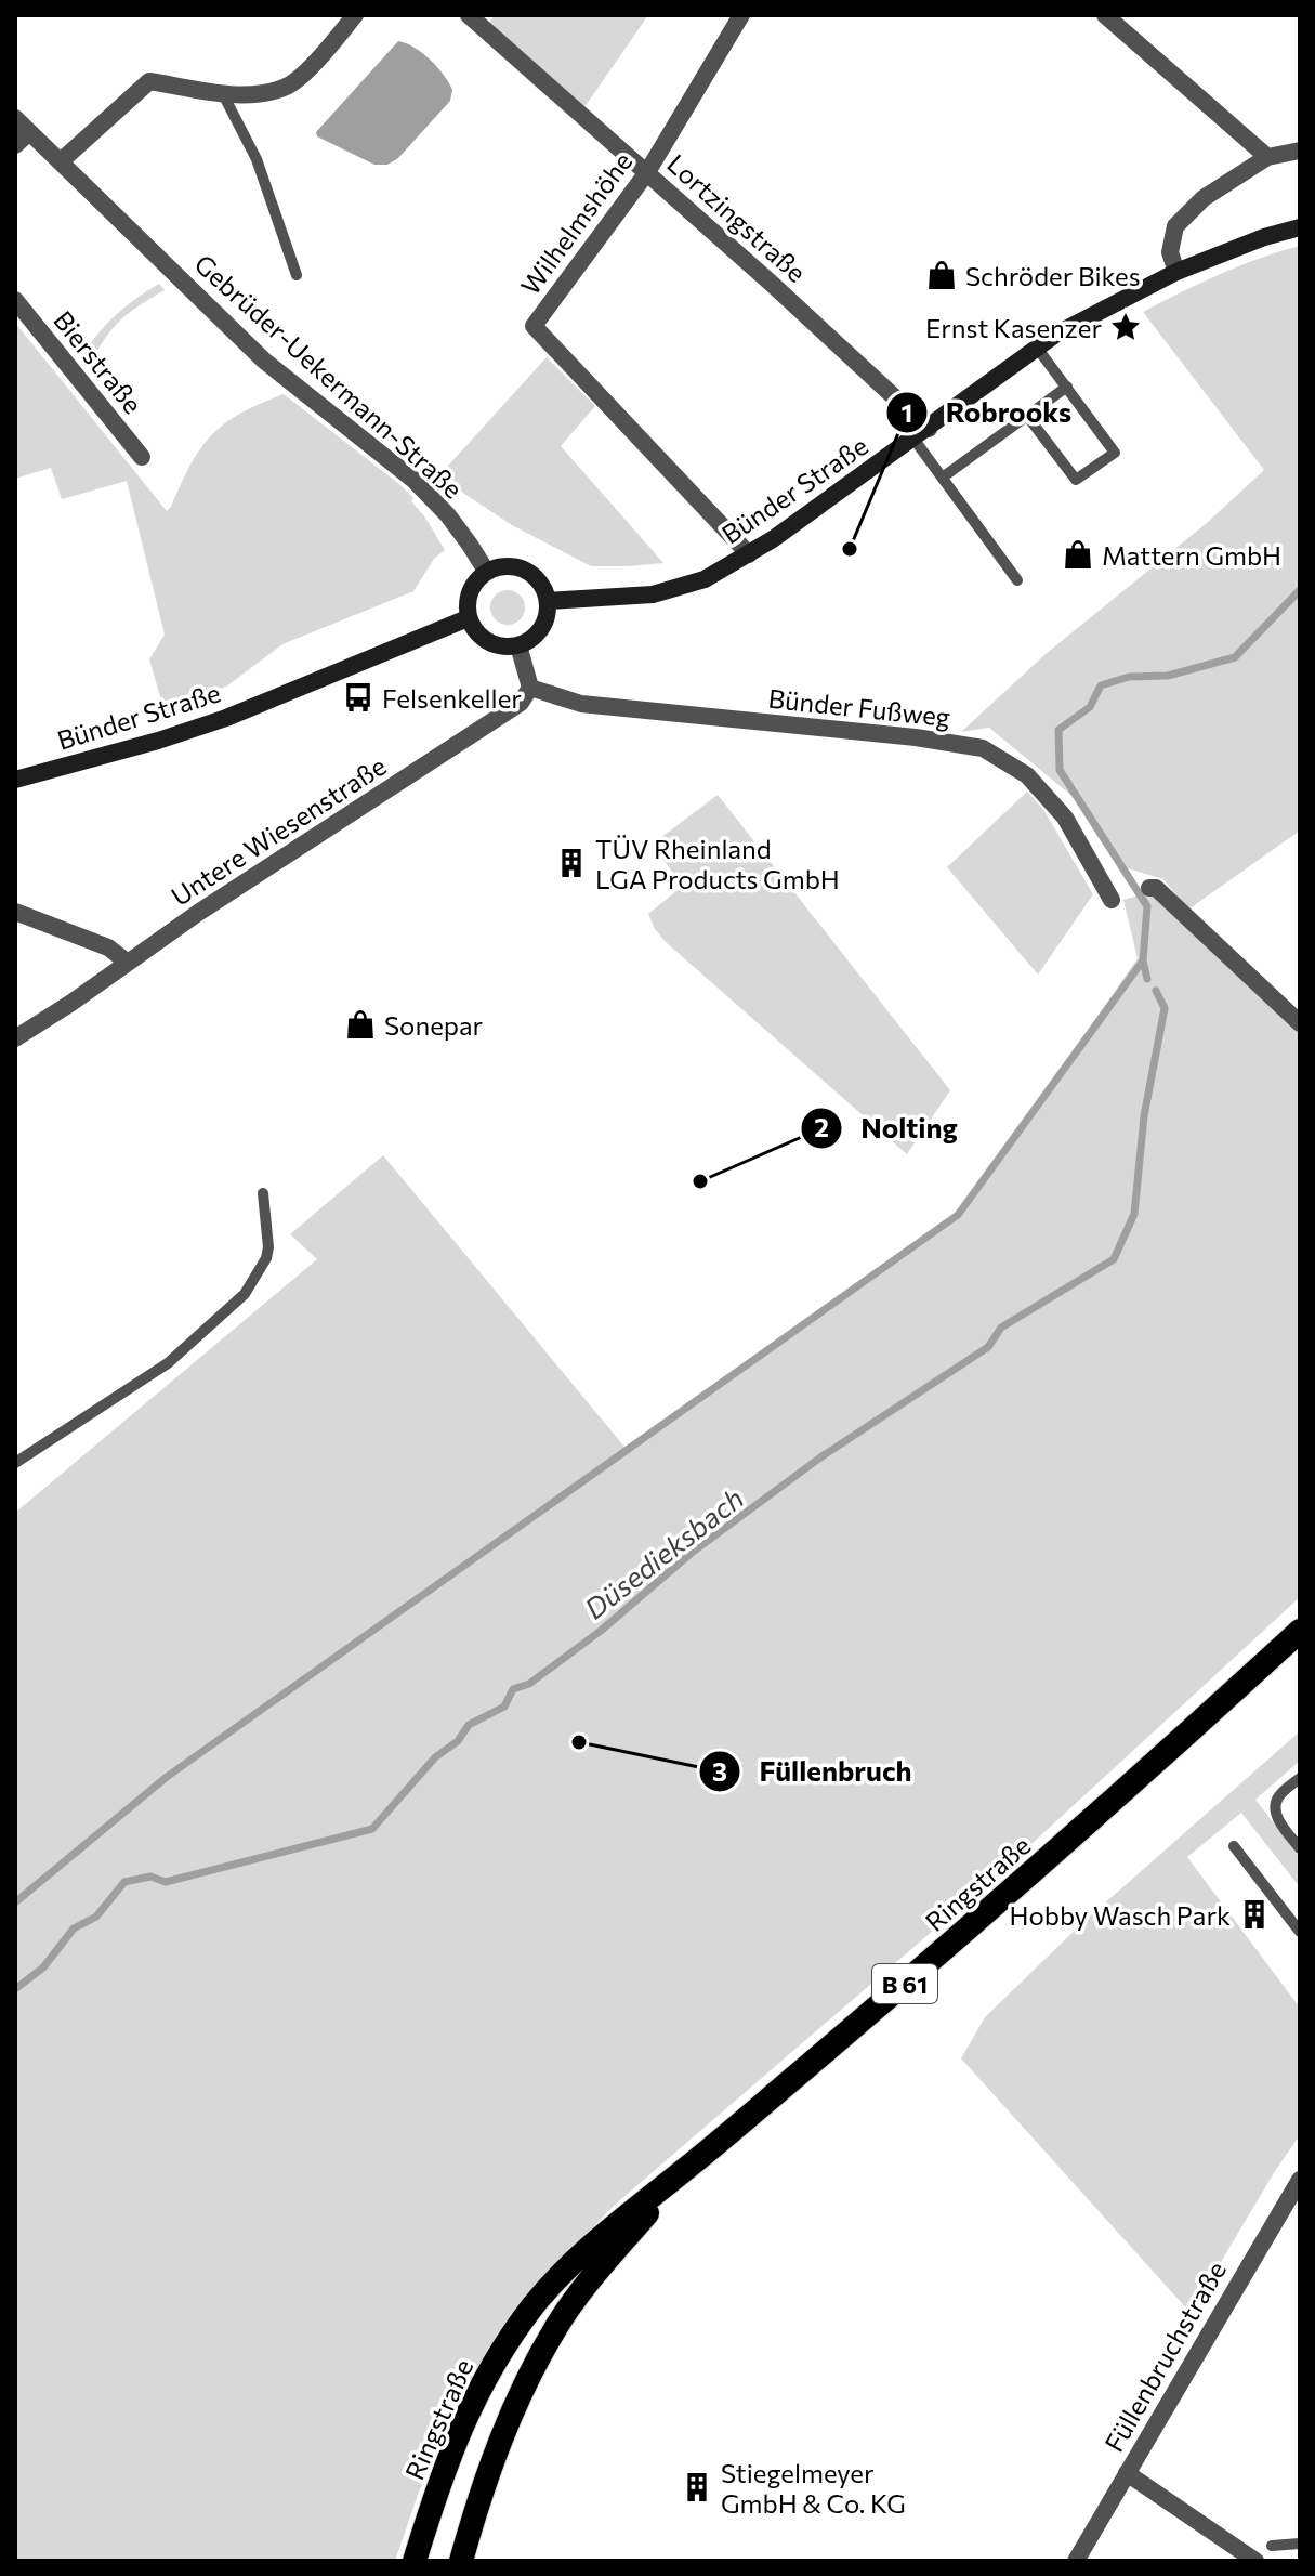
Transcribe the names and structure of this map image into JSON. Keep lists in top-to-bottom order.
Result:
{
  "streets": {
    "highway": ["Ringstraße", "B 61"],
    "main road": ["Bünder Straße"],
    "street": [
      "Lortzingstraße",
      "Wilhelmshöhe",
      "Bierstraße",
      "Gebrüder-Uekermann-Straße",
      "Bünder Fußweg",
      "Untere Wiesenstraße",
      "Füllenbruchstraße"
    ]
  },
  "crossings": [
    ["Lortzingstraße", "Wilhelmshöhe"],
    ["Lortzingstraße", "Bünder Straße"],
    ["Wilhelmshöhe", "Bünder Straße"],
    ["Gebrüder-Uekermann-Straße", "Bünder Straße"],
    ["Bünder Fußweg", "Untere Wiesenstraße"]
  ],
  "water": ["Düsedieksbach"],
  "places": {
    "shop": ["Schröder Bikes", "Mattern GmbH", "Sonepar"],
    "place": ["Ernst Kasenzer"],
    "other": ["Robrooks", "Nolting", "Füllenbruch"],
    "bus stop": ["Felsenkeller"],
    "building": ["TÜV Rheinland LGA Products GmbH", "Hobby Wasch Park", "Stiegelmeyer GmbH & Co. KG"]
  }
}
